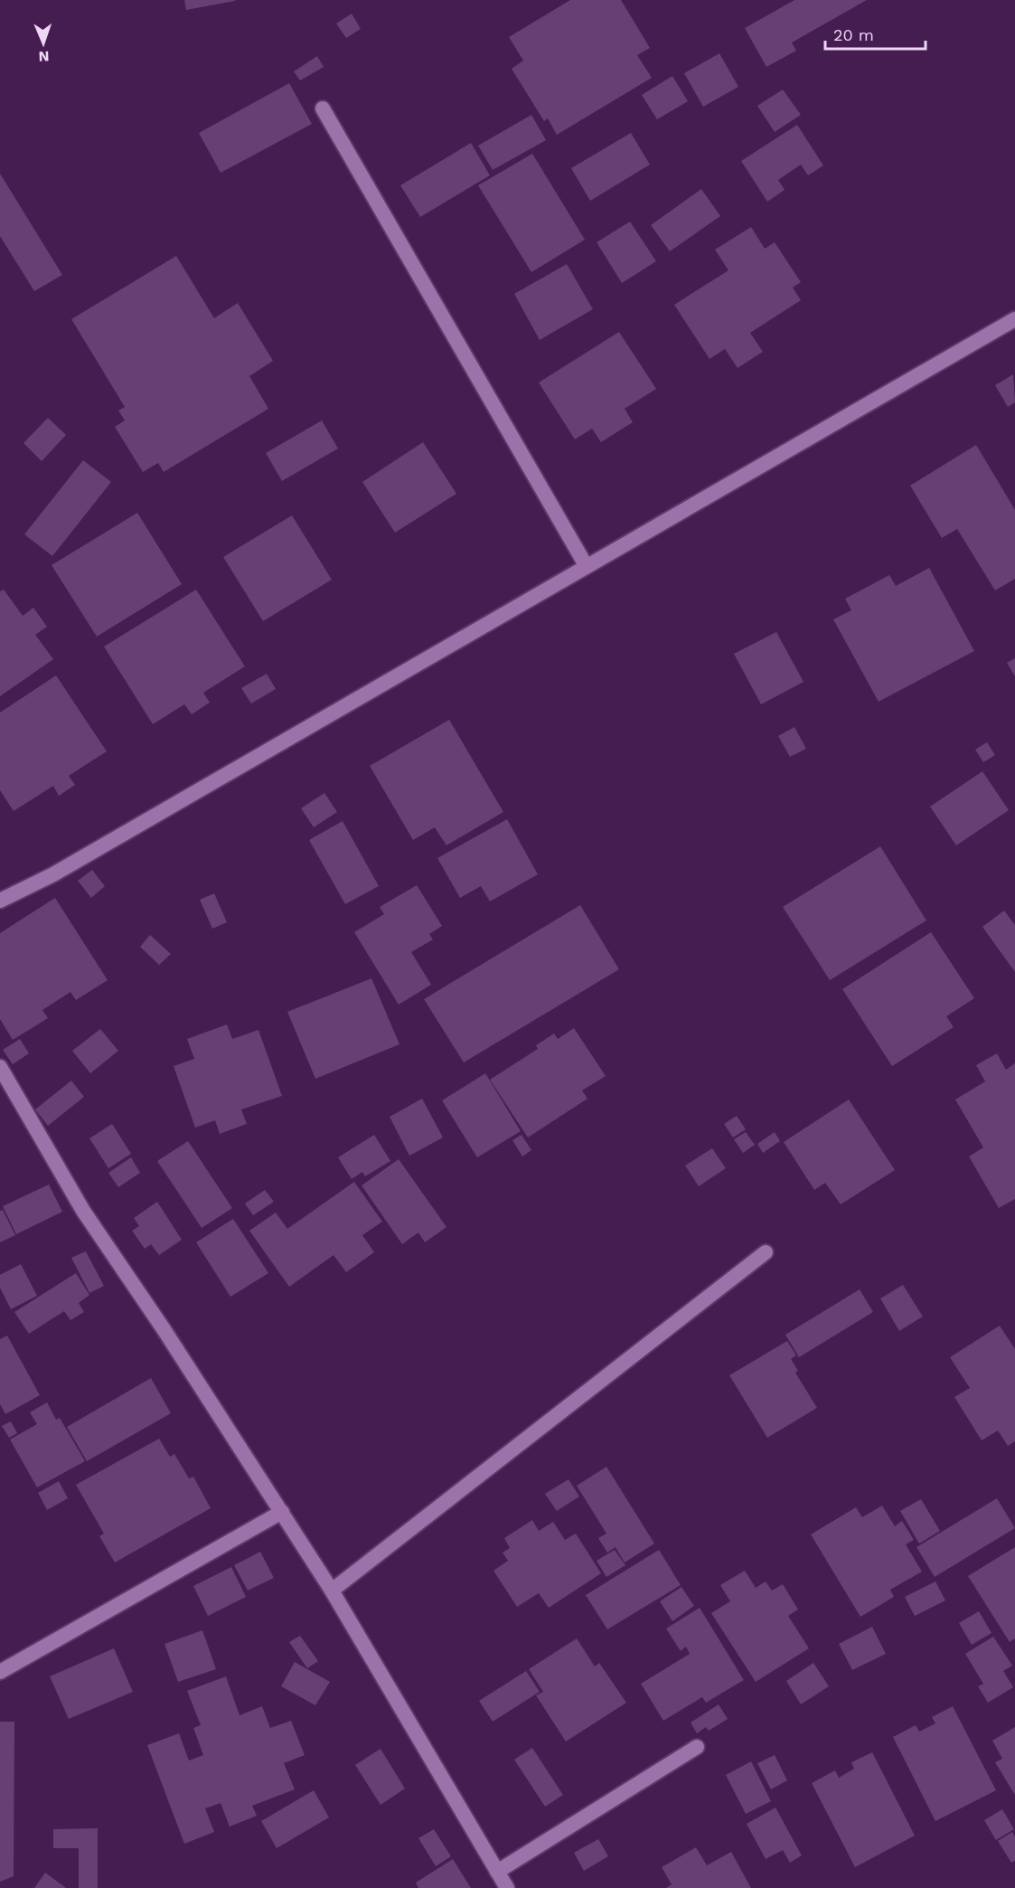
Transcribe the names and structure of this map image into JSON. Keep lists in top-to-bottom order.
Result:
{
  "scale_bar": "20 m",
  "north": "bottom"
}
